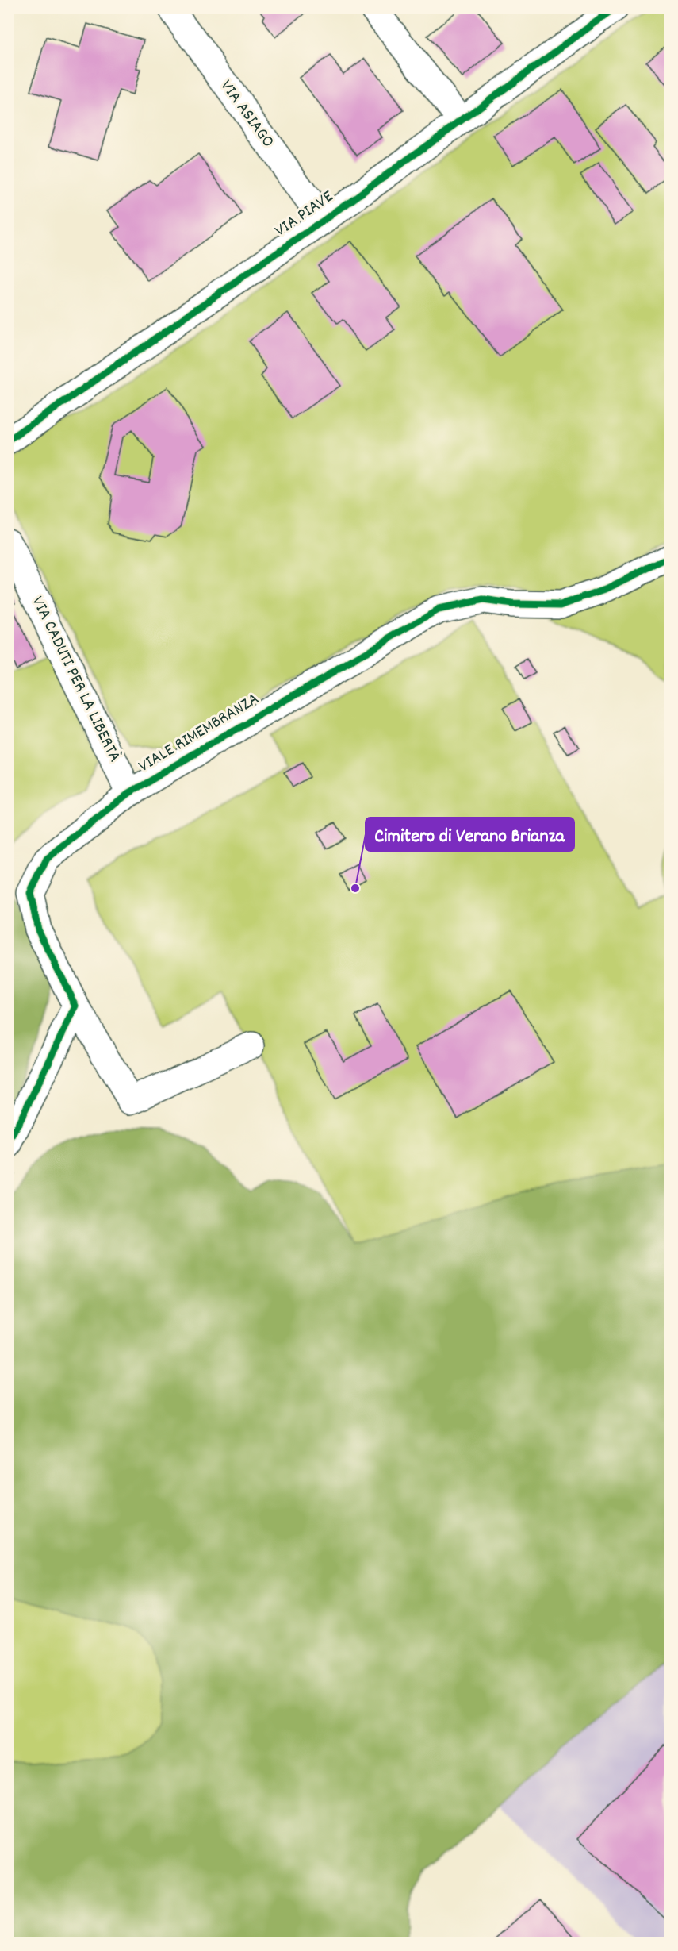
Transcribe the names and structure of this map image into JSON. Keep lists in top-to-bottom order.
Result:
{
  "streets": {
    "street": [
      "VIA ASIAGO",
      "VIA PIAVE",
      "VIA CADUTI PER LA LIBERTÀ",
      "VIALE RIMEMBRANZA"
    ]
  },
  "crossings": [
    ["VIA ASIAGO", "VIA PIAVE"],
    ["VIA CADUTI PER LA LIBERTÀ", "VIALE RIMEMBRANZA"]
  ],
  "places": ["Cimitero di Verano Brianza"]
}
